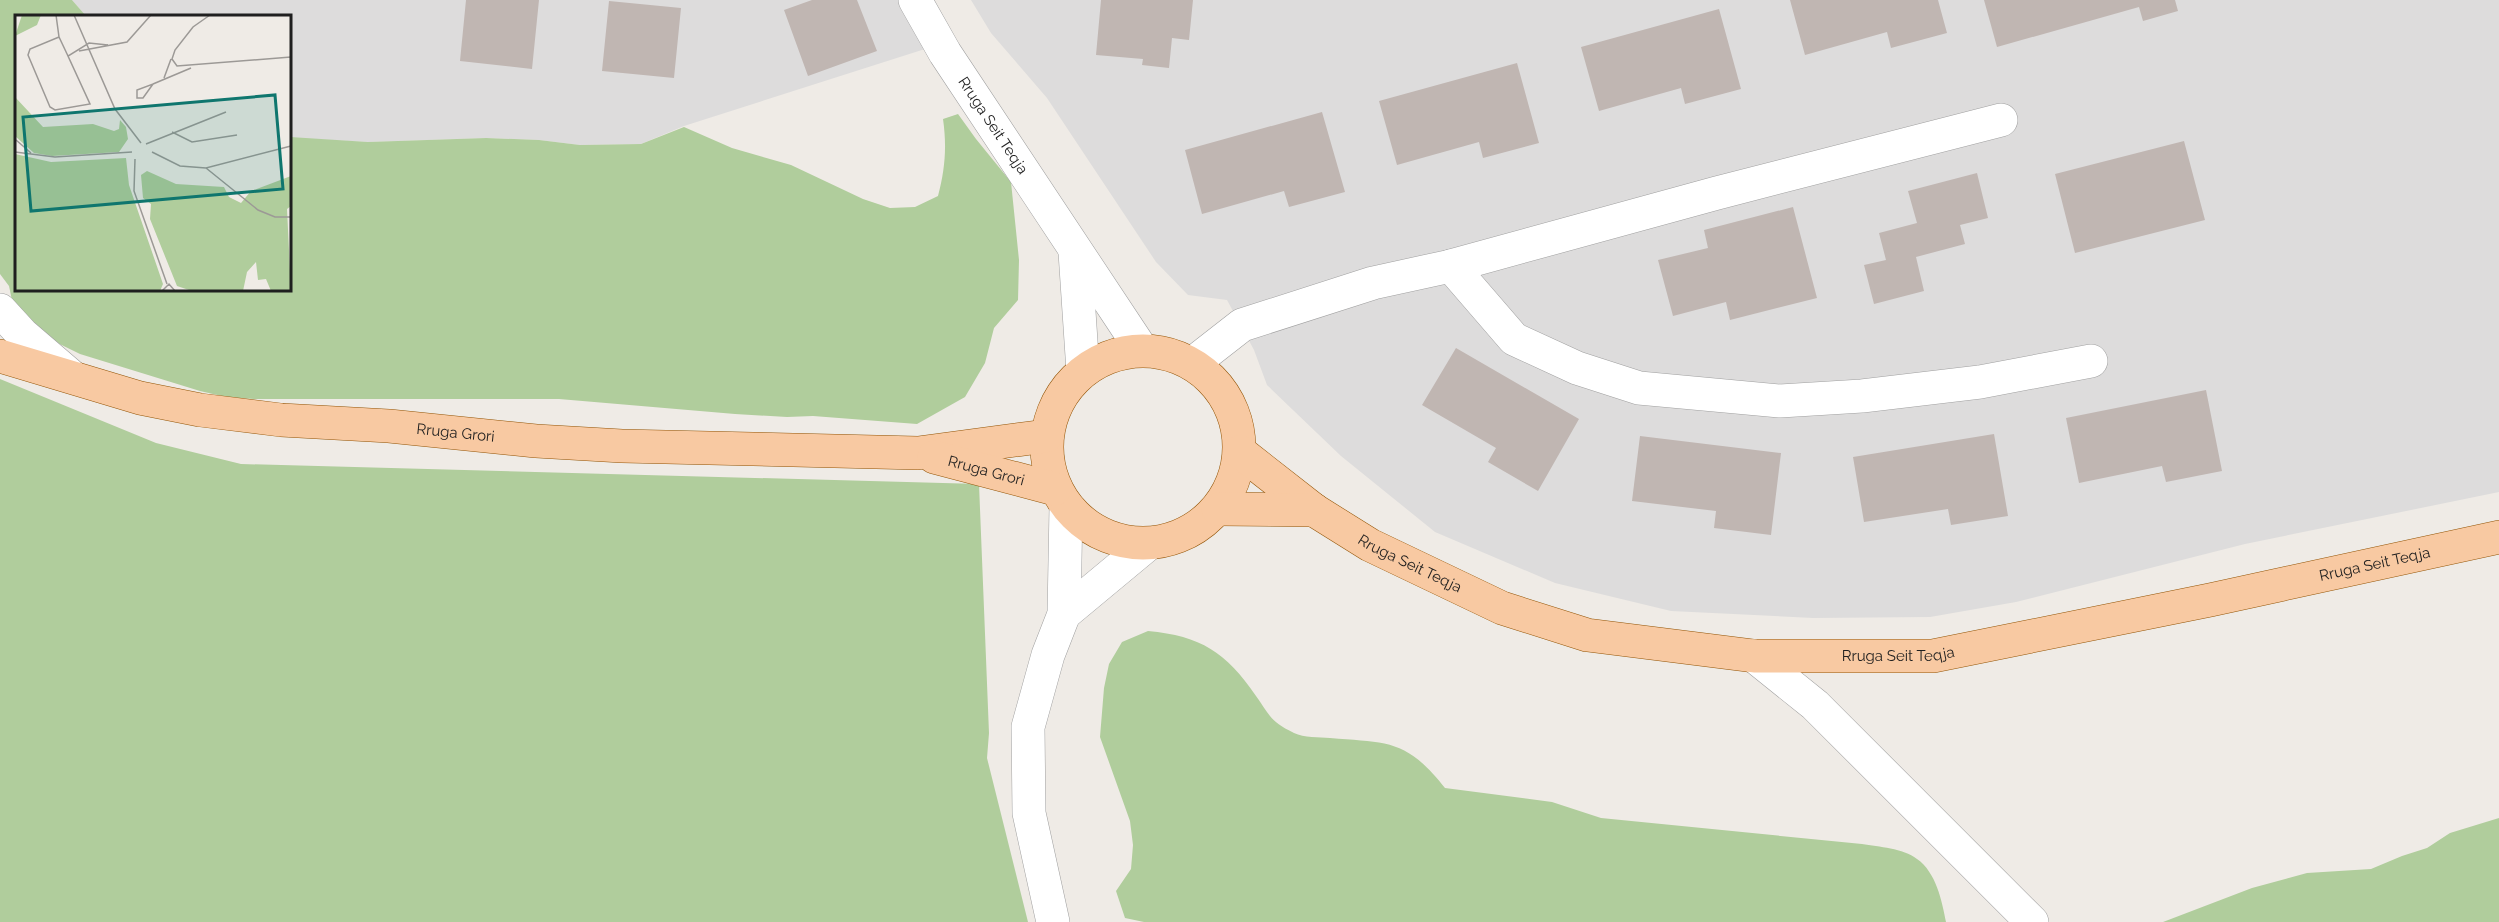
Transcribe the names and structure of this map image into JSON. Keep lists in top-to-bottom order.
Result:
{
  "streets": {
    "main road": ["Rruga Seit Teqja", "Rruga Grori"]
  },
  "crossings": [
    ["Rruga Seit Teqja", "Rruga Grori"]
  ]
}
